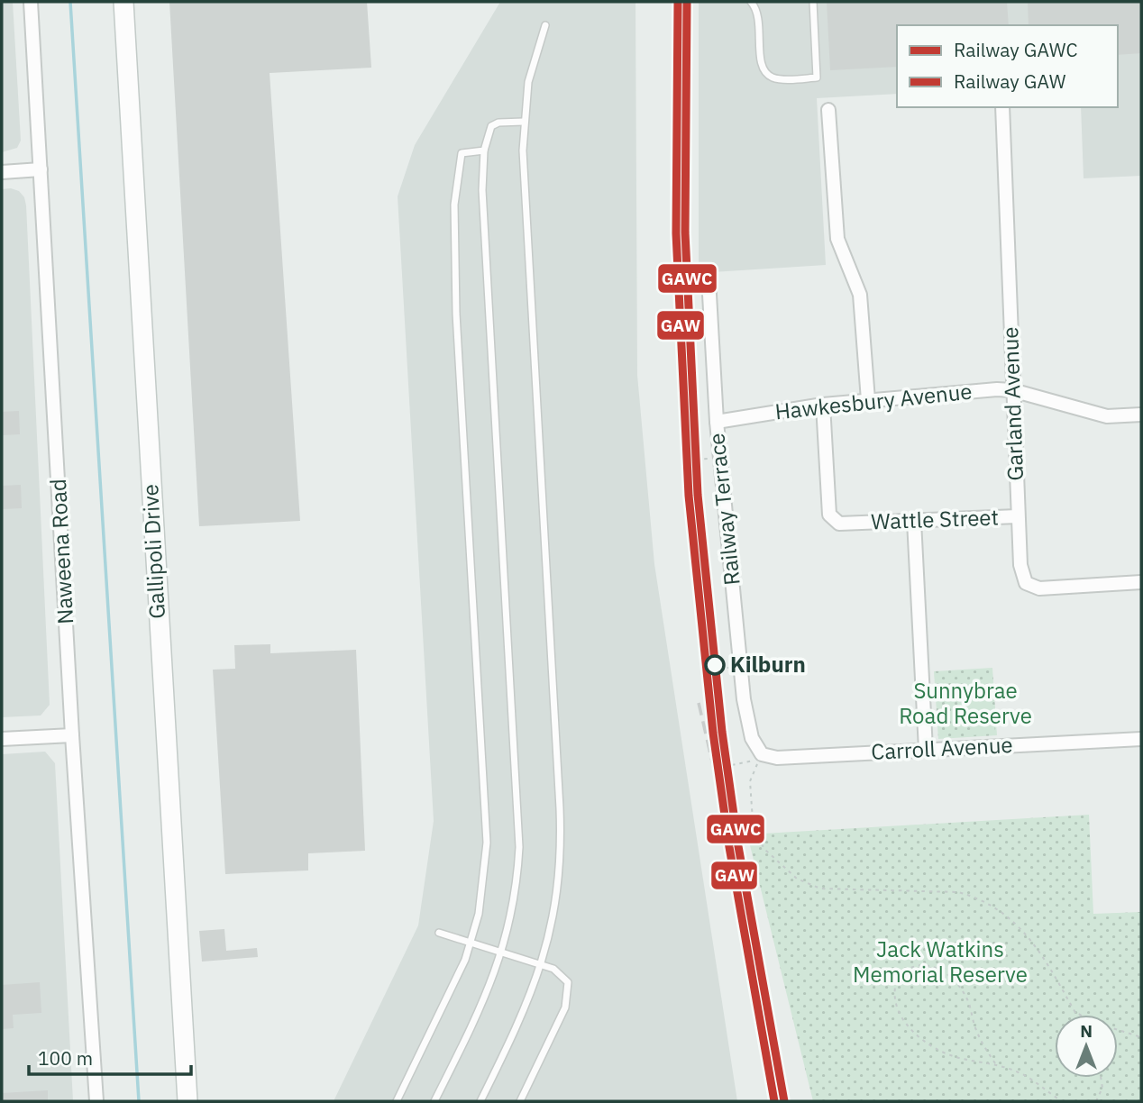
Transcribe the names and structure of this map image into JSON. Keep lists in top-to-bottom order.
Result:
{
  "streets": {
    "street": [
      "Hawkesbury Avenue",
      "Garland Avenue",
      "Railway Terrace",
      "Wattle Street",
      "Naweena Road",
      "Gallipoli Drive",
      "Carroll Avenue"
    ]
  },
  "crossings": [
    ["Hawkesbury Avenue", "Garland Avenue"],
    ["Hawkesbury Avenue", "Railway Terrace"],
    ["Hawkesbury Avenue", "Wattle Street"],
    ["Garland Avenue", "Wattle Street"],
    ["Railway Terrace", "Carroll Avenue"]
  ],
  "parks": ["Sunnybrae Road Reserve", "Jack Watkins Memorial Reserve"],
  "places": ["Kilburn"],
  "lines": ["rail line GAWC", "rail line GAW"],
  "legend": ["Railway GAWC", "Railway GAW"],
  "scale_bar": "100 m",
  "north": "top"
}
